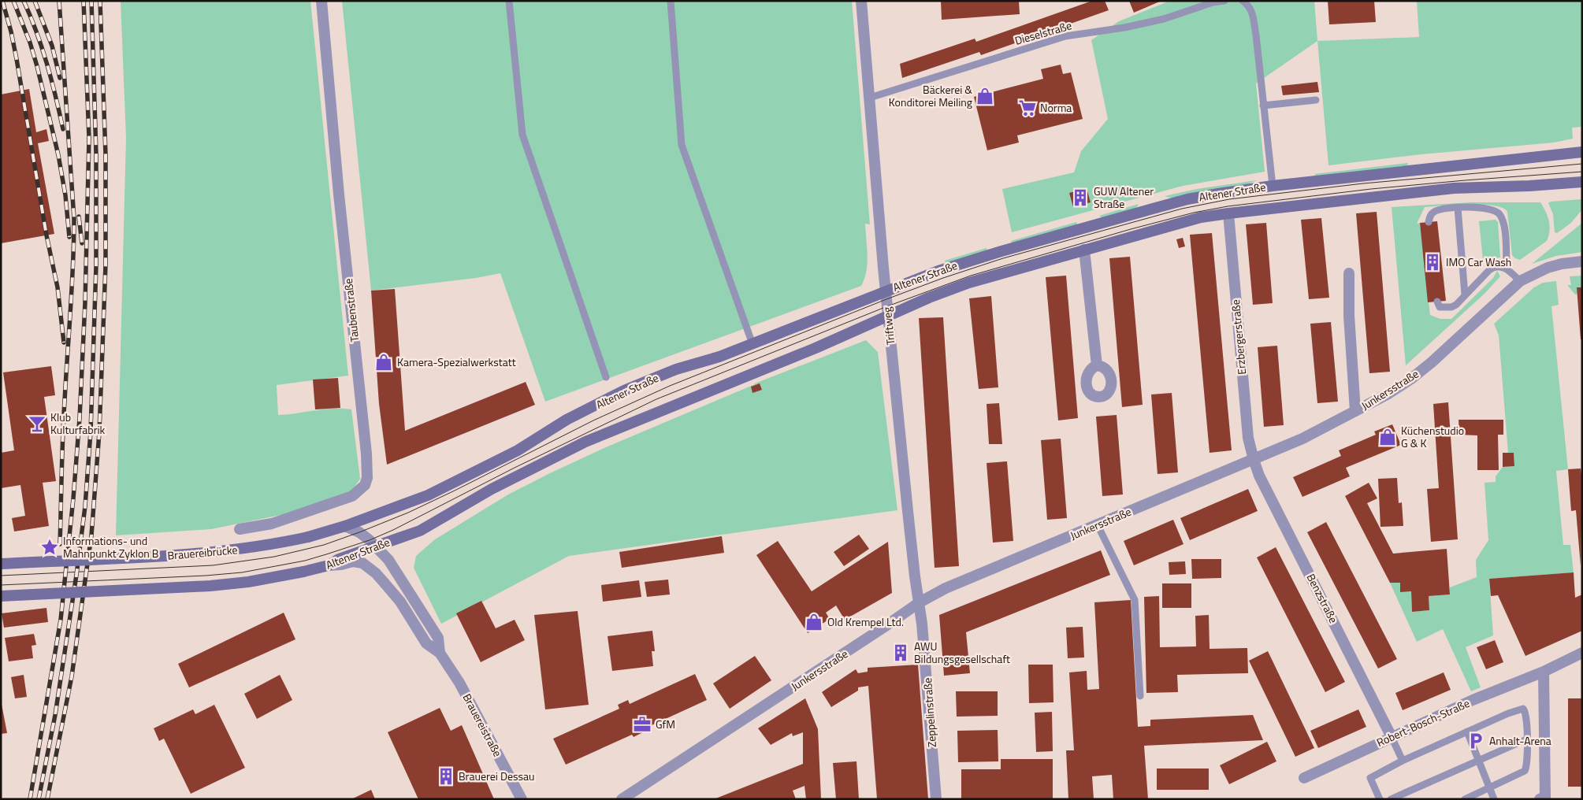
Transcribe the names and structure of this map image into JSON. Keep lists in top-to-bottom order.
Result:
{
  "streets": {
    "main road": ["Altener Straße", "Brauereibrücke"],
    "street": [
      "Taubenstraße",
      "Triftweg",
      "Erzbergerstraße",
      "Junkersstraße",
      "Benzstraße",
      "Zeppelinstraße",
      "Robert-Bosch-Straße",
      "Brauereistraße"
    ],
    "lane": ["Dieselstraße"]
  },
  "crossings": [
    ["Dieselstraße", "Triftweg"],
    ["Altener Straße", "Triftweg"],
    ["Altener Straße", "Erzbergerstraße"],
    ["Altener Straße", "Brauereibrücke"],
    ["Altener Straße", "Brauereistraße"],
    ["Triftweg", "Junkersstraße"],
    ["Triftweg", "Zeppelinstraße"],
    ["Erzbergerstraße", "Junkersstraße"],
    ["Erzbergerstraße", "Benzstraße"],
    ["Junkersstraße", "Benzstraße"],
    ["Junkersstraße", "Zeppelinstraße"],
    ["Benzstraße", "Robert-Bosch-Straße"]
  ],
  "places": {
    "shop": [
      "Bäckerei & Konditorei Meiling",
      "Kamera-Spezialwerkstatt",
      "Küchenstudio G & K",
      "Old Krempel Ltd."
    ],
    "supermarket": ["Norma"],
    "building": [
      "GUW Altener Straße",
      "IMO Car Wash",
      "AWU Bildungsgesellschaft",
      "Brauerei Dessau"
    ],
    "bar": ["Klub Kulturfabrik"],
    "place": ["Informations- und Mahnpunkt Zyklon B"],
    "office": ["GfM"],
    "parking": ["Anhalt-Arena"]
  }
}
